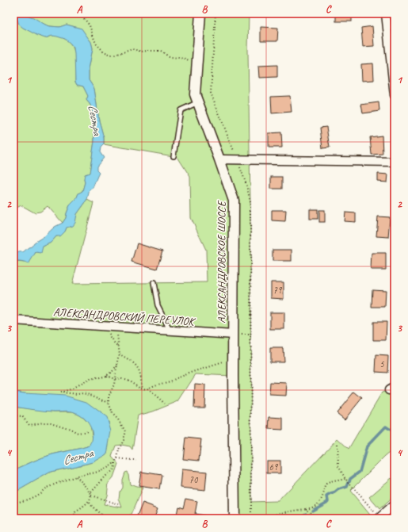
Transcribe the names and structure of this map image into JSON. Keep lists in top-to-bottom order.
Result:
{
  "streets": {
    "street": ["АЛЕКСАНДРОВСКОЕ ШОССЕ", "АЛЕКСАНДРОВСКИЙ ПЕРЕУЛОК"]
  },
  "crossings": [
    ["АЛЕКСАНДРОВСКОЕ ШОССЕ", "АЛЕКСАНДРОВСКИЙ ПЕРЕУЛОК"]
  ],
  "water": ["Сестра"],
  "house_numbers": [
    "79",
    "5",
    "69",
    "70"
  ],
  "grid": {
    "columns": ["A", "B", "C"],
    "rows": [
      "1",
      "2",
      "3",
      "4"
    ]
  }
}
